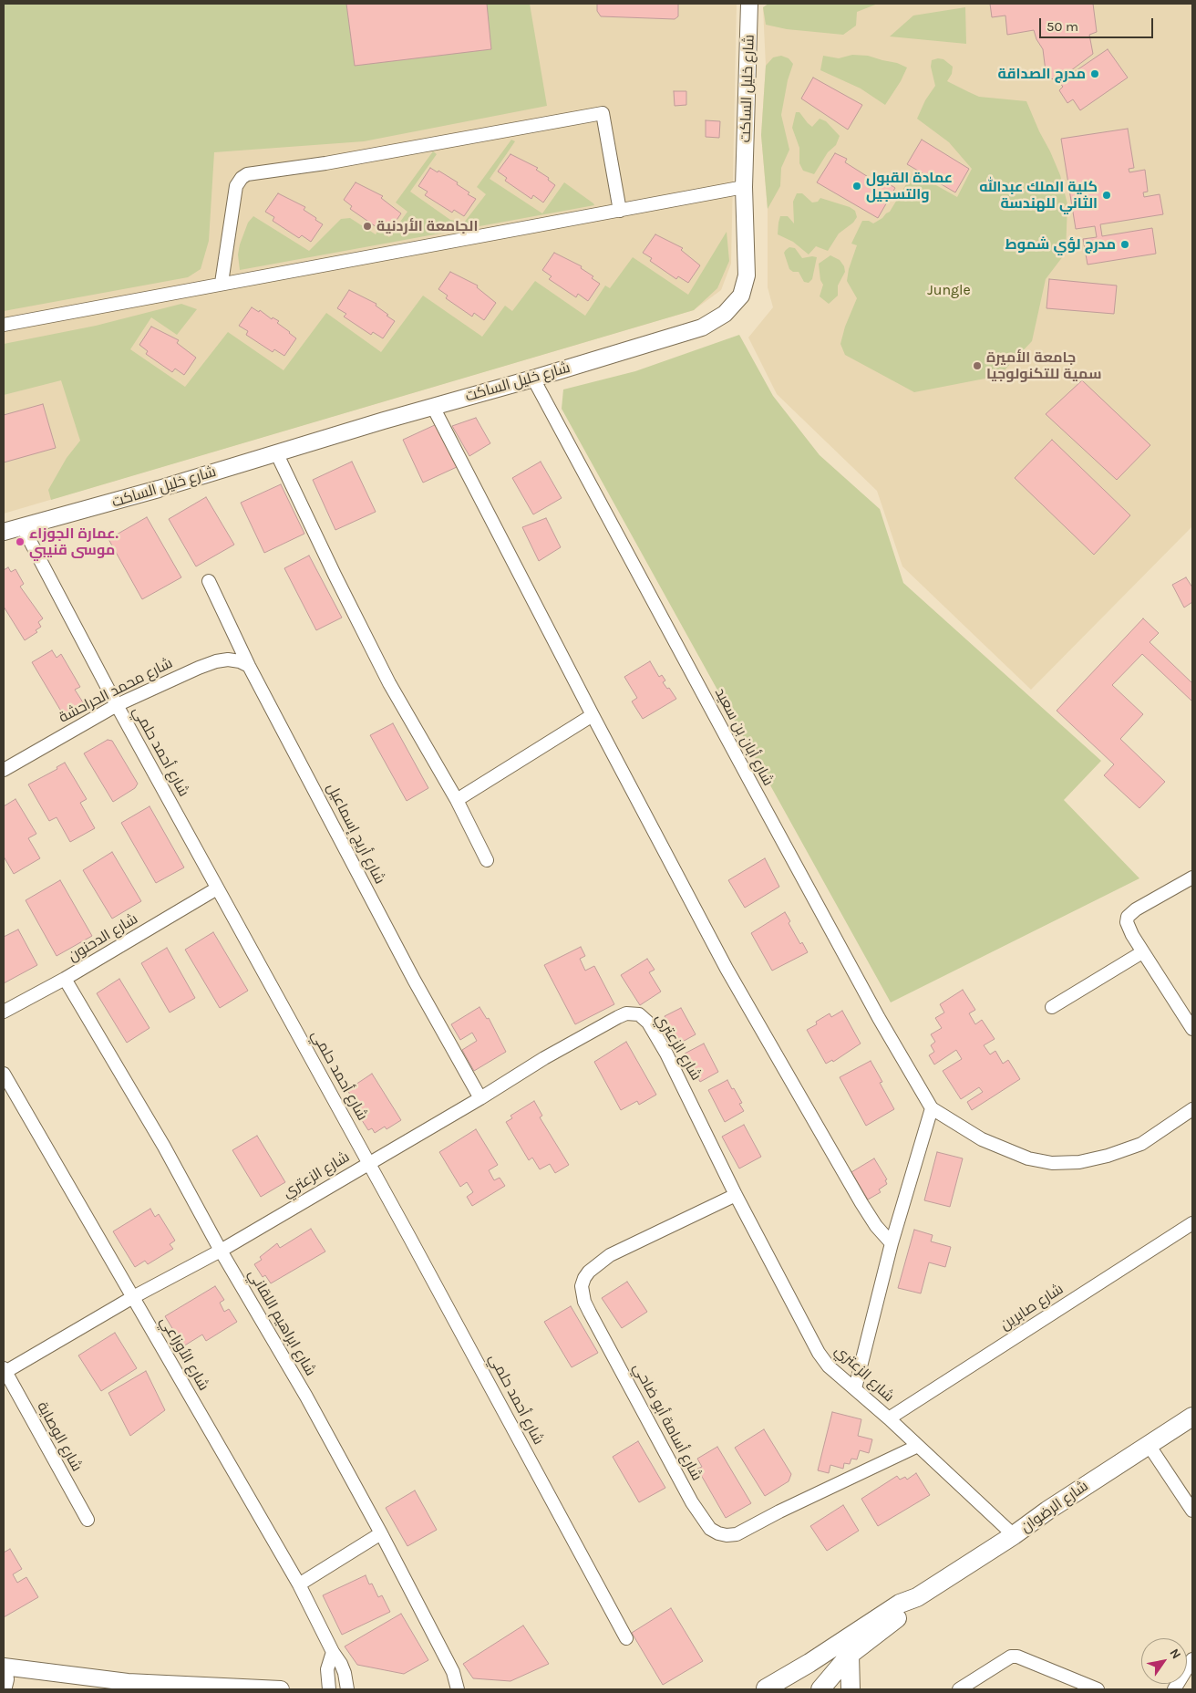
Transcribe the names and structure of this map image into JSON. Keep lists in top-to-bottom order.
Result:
{
  "streets": {
    "main road": ["شارع الرضوان"],
    "street": [
      "شارع خليل الساكت",
      "شارع محمد الحراحشة",
      "شارع أبان بن سعيد",
      "شارع أحمد حلمي",
      "شارع أريج إسماعيل",
      "شارع الدحنون",
      "شارع الزعتري",
      "شارع صابرين",
      "شارع ابراهيم اللقاني",
      "شارع الأوزاعي",
      "شارع أسامة أبو ضاحي",
      "شارع الوصاية"
    ]
  },
  "crossings": [
    ["شارع خليل الساكت", "شارع أبان بن سعيد"],
    ["شارع خليل الساكت", "شارع أحمد حلمي"],
    ["شارع محمد الحراحشة", "شارع أحمد حلمي"],
    ["شارع محمد الحراحشة", "شارع أريج إسماعيل"],
    ["شارع أحمد حلمي", "شارع الدحنون"],
    ["شارع أحمد حلمي", "شارع الزعتري"],
    ["شارع أريج إسماعيل", "شارع الزعتري"],
    ["شارع الدحنون", "شارع ابراهيم اللقاني"],
    ["شارع الزعتري", "شارع صابرين"],
    ["شارع الزعتري", "شارع ابراهيم اللقاني"],
    ["شارع الزعتري", "شارع الأوزاعي"],
    ["شارع الزعتري", "شارع أسامة أبو ضاحي"],
    ["شارع الزعتري", "شارع الوصاية"],
    ["شارع الزعتري", "شارع الرضوان"]
  ],
  "parks": ["Jungle"],
  "places": [
    "مدرج الصداقة",
    "عمادة القبول والتسجيل",
    "كلية الملك عبدالله الثاني للهندسة",
    "الجامعة الأردنية",
    "مدرج لؤي شموط",
    "جامعة الأميرة سمية للتكنولوجيا",
    "عمارة الجوزاء. موسى قنيبي"
  ],
  "scale_bar": "50 m",
  "north": "top right"
}
